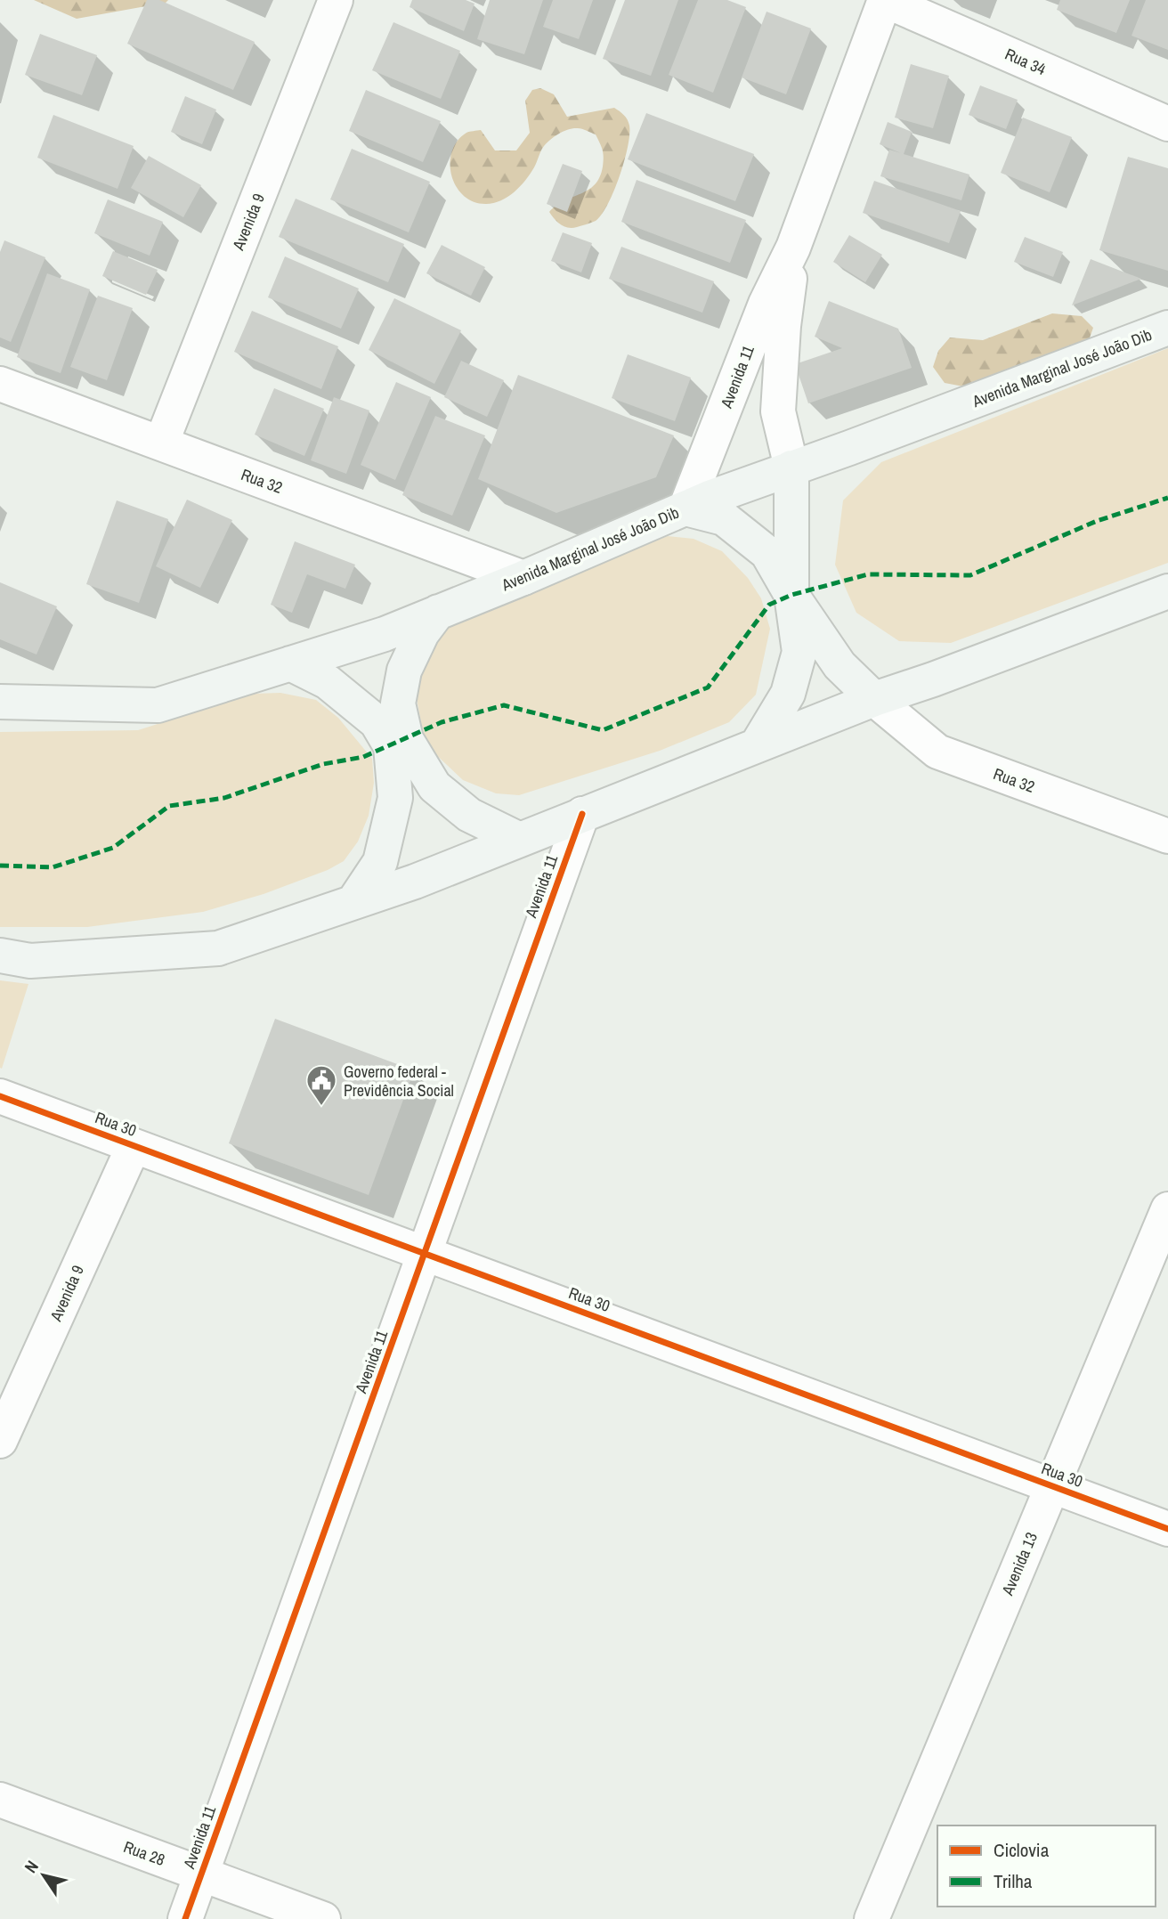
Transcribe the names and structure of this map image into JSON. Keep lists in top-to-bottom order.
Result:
{
  "streets": {
    "main road": ["Avenida Marginal José João Dib"],
    "street": [
      "Rua 34",
      "Avenida 9",
      "Avenida 11",
      "Rua 32",
      "Rua 30",
      "Avenida 13",
      "Rua 28"
    ]
  },
  "crossings": [
    ["Rua 34", "Avenida 11"],
    ["Avenida 9", "Rua 32"],
    ["Avenida 9", "Rua 30"],
    ["Avenida Marginal José João Dib", "Avenida 11"],
    ["Avenida Marginal José João Dib", "Rua 32"],
    ["Avenida 11", "Rua 30"],
    ["Avenida 11", "Rua 28"],
    ["Rua 30", "Avenida 13"]
  ],
  "places": {
    "public building": ["Governo federal - Previdência Social"]
  },
  "legend": ["Ciclovia", "Trilha"],
  "north": "top left"
}
